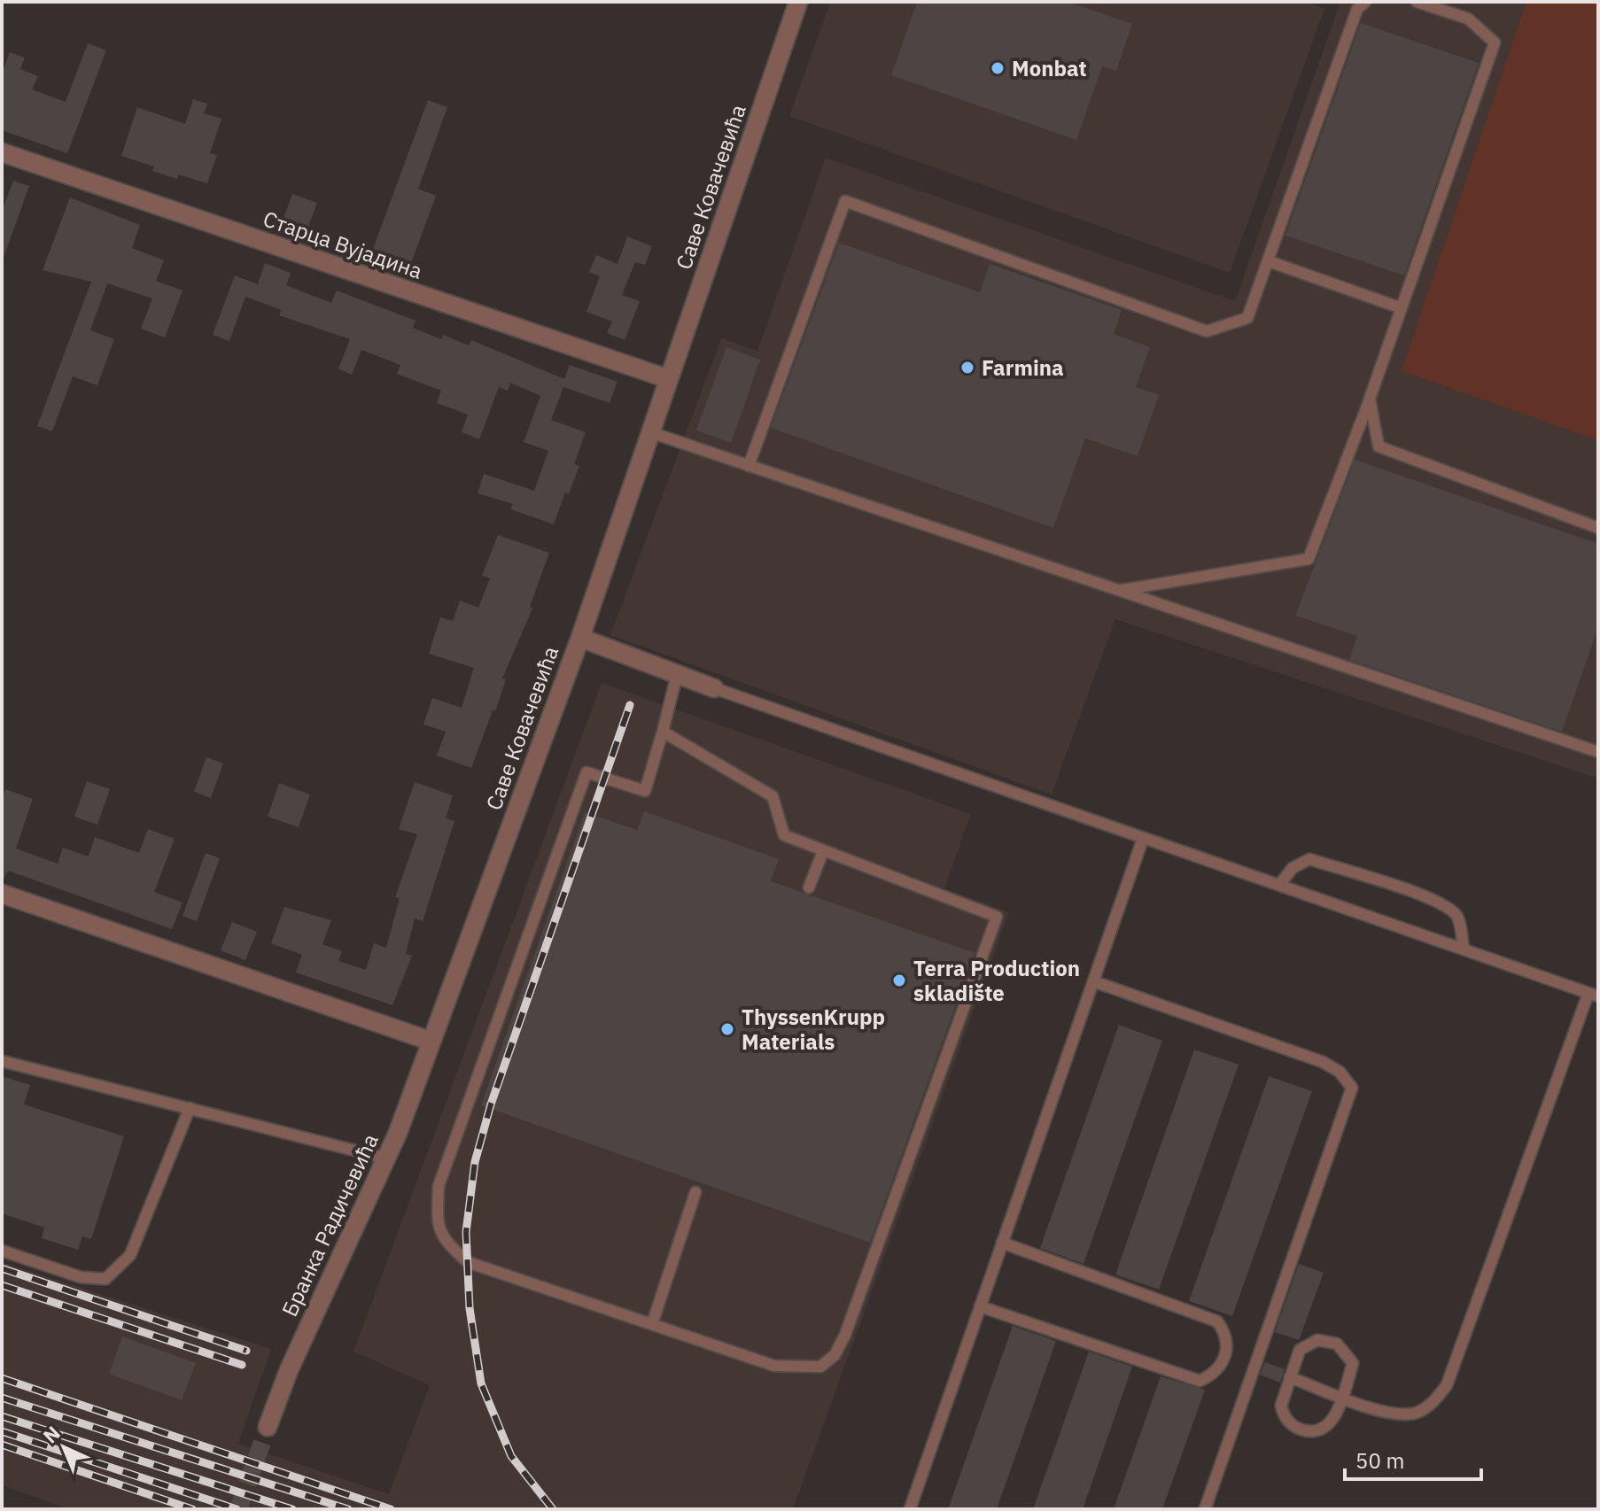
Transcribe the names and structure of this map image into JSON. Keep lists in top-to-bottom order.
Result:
{
  "streets": {
    "street": ["Саве Ковачевића", "Старца Вујадина", "Бранка Радичевића"]
  },
  "crossings": [
    ["Саве Ковачевића", "Старца Вујадина"],
    ["Саве Ковачевића", "Бранка Радичевића"]
  ],
  "places": [
    "Monbat",
    "Farmina",
    "Terra Production skladište",
    "ThyssenKrupp Materials"
  ],
  "scale_bar": "50 m",
  "north": "top left"
}
